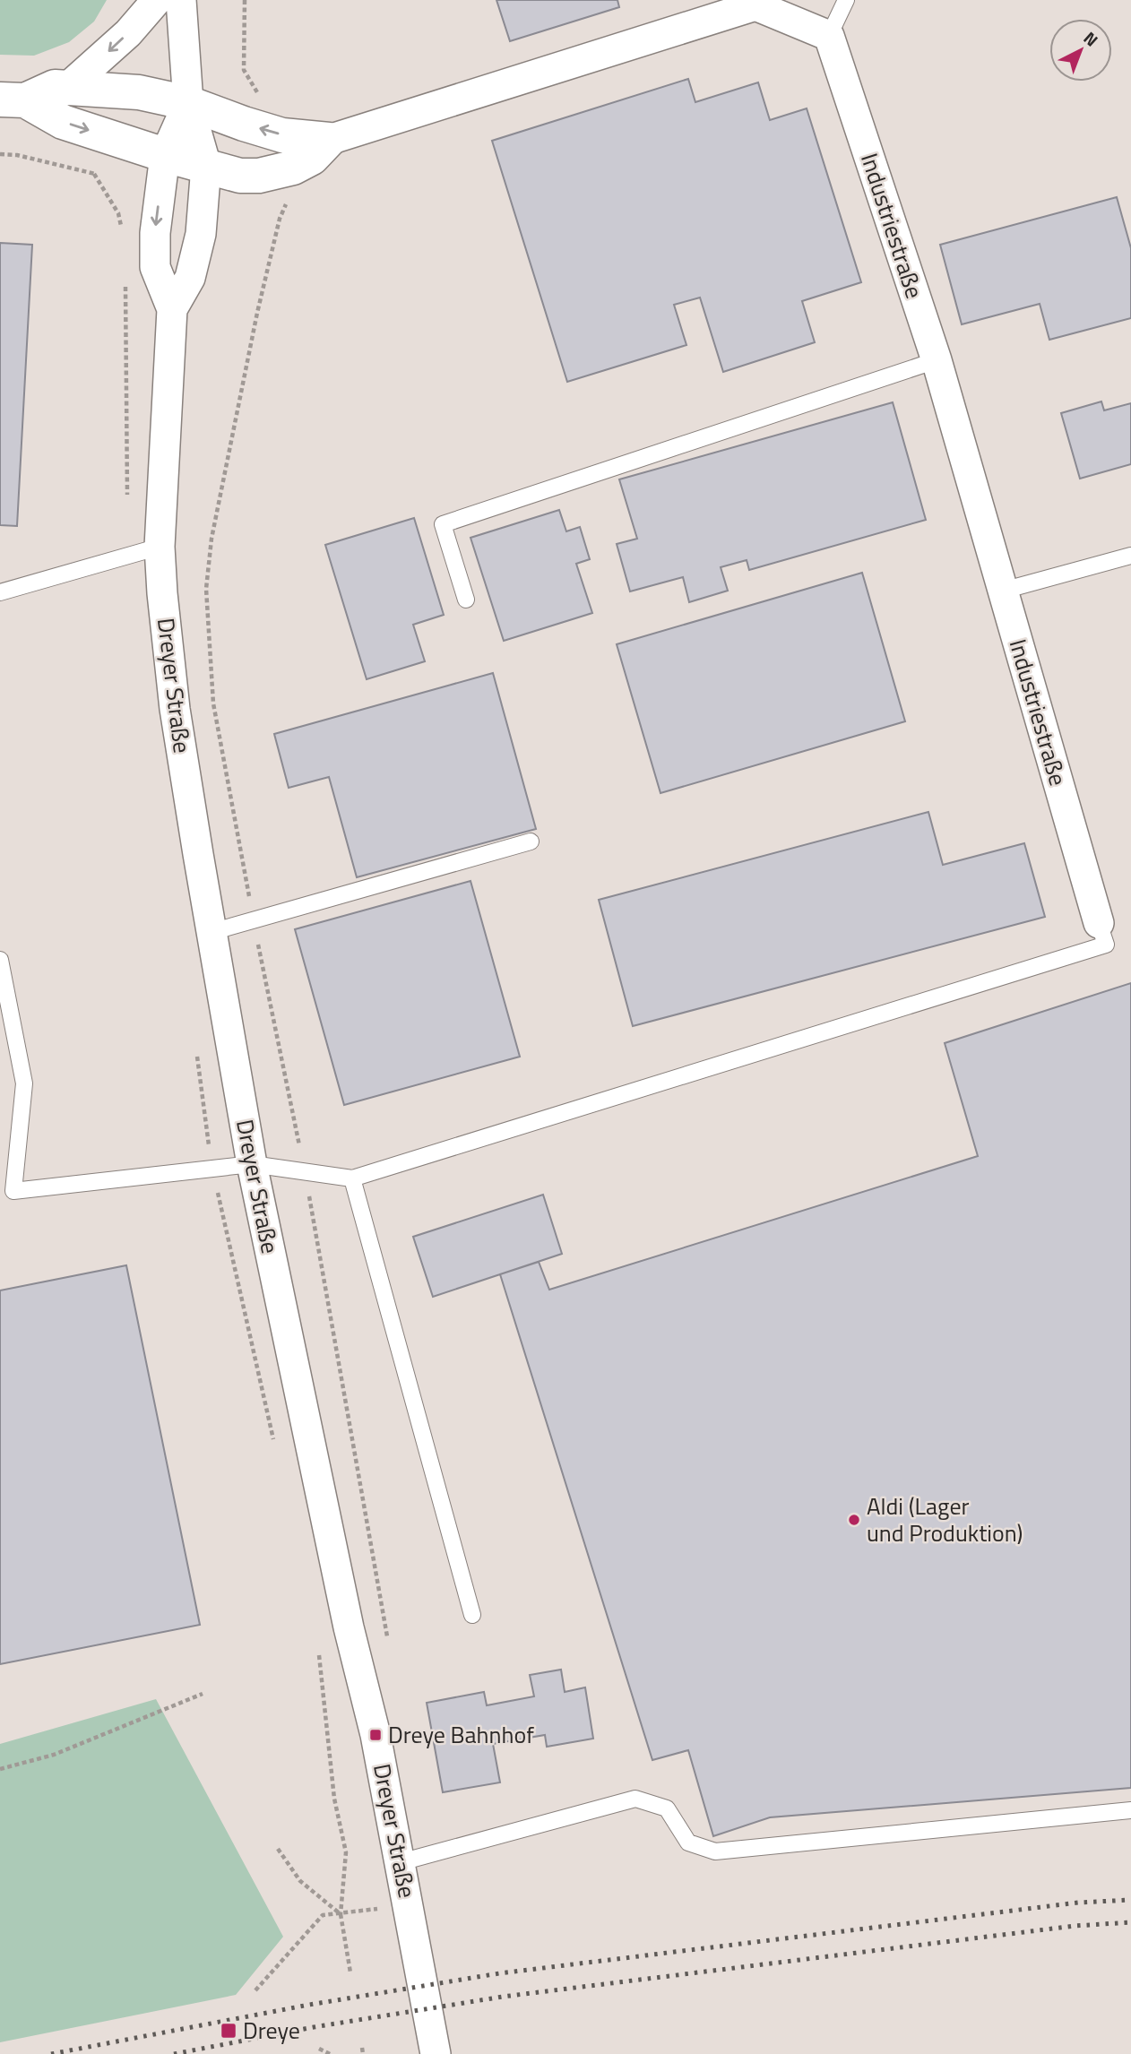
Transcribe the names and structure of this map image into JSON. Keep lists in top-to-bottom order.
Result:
{
  "streets": {
    "street": ["Industriestraße", "Dreyer Straße"]
  },
  "places": {
    "other": ["Aldi (Lager und Produktion)"],
    "transit": ["Dreye Bahnhof", "Dreye"]
  },
  "north": "top right"
}
